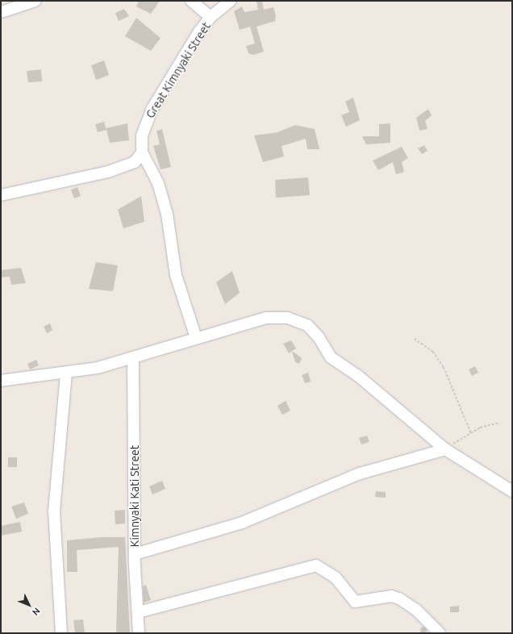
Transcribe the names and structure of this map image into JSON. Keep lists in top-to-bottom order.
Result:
{
  "streets": {
    "street": ["Great Kimnyaki Street", "Kimnyaki Kati Street"]
  },
  "north": "bottom right"
}
